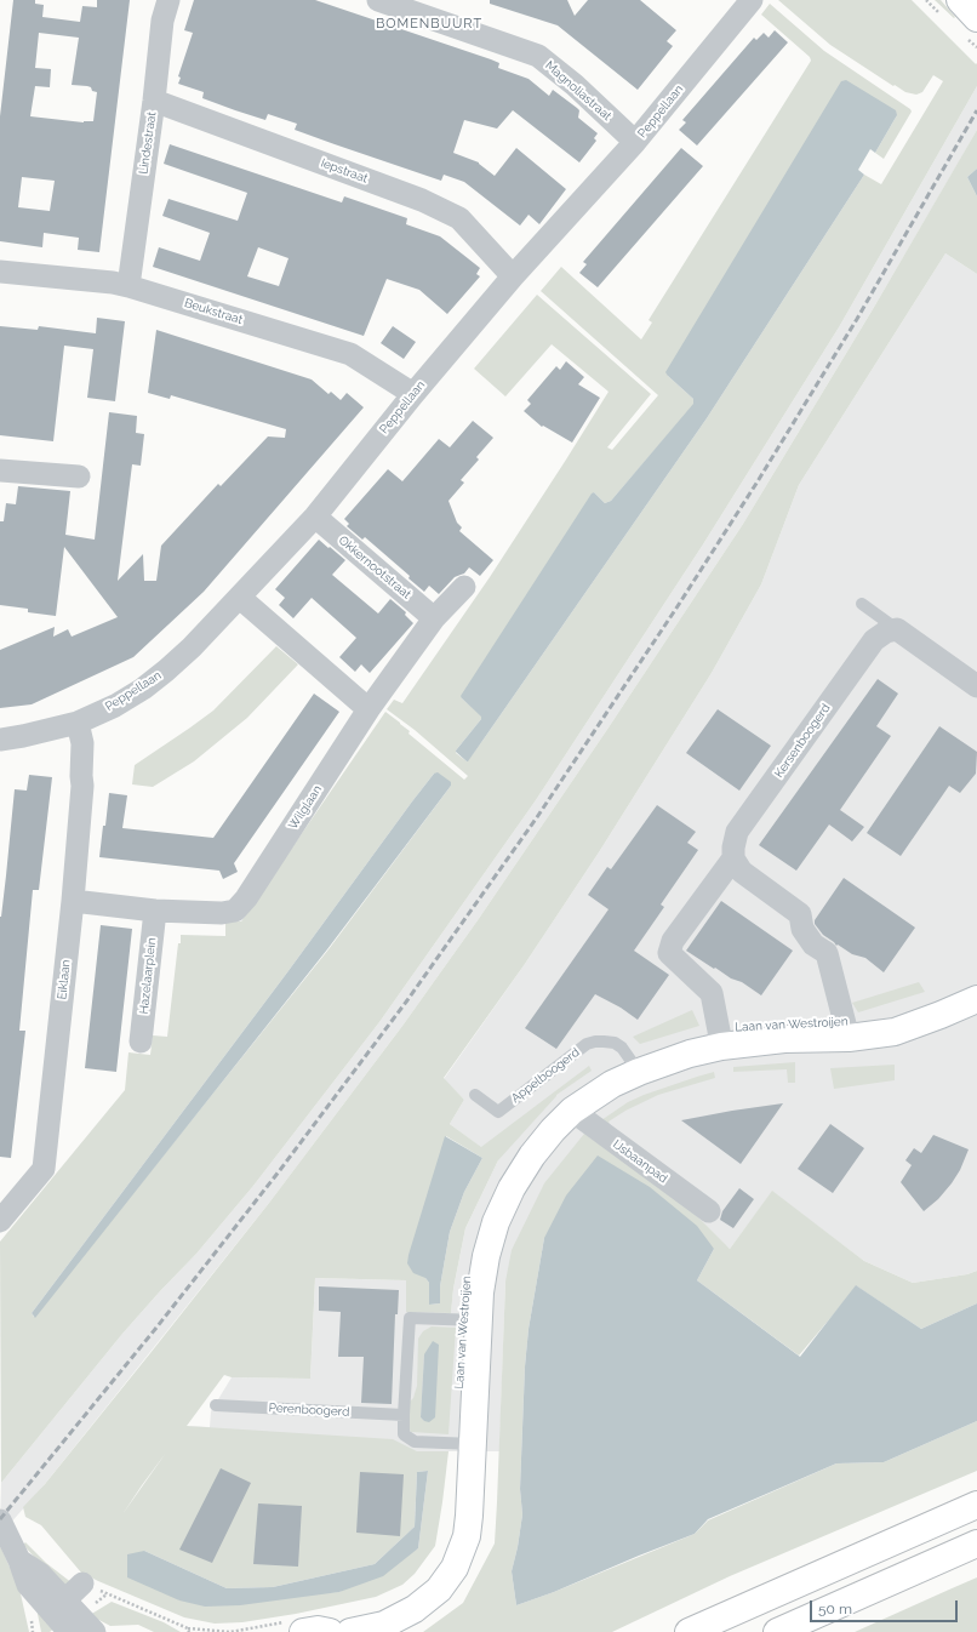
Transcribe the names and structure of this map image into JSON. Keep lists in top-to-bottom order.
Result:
{
  "streets": {
    "main road": ["Laan van Westroijen"],
    "street": [
      "Magnoliastraat",
      "Peppellaan",
      "Lindestraat",
      "Iepstraat",
      "Beukstraat",
      "Okkernootstraat",
      "Kersenboogerd",
      "Wilglaan",
      "Hazelaarplein",
      "Eiklaan",
      "IJsbaanpad"
    ],
    "lane": ["Appelboogerd", "Perenboogerd"]
  },
  "crossings": [
    ["Magnoliastraat", "Peppellaan"],
    ["Peppellaan", "Iepstraat"],
    ["Peppellaan", "Beukstraat"],
    ["Peppellaan", "Okkernootstraat"],
    ["Peppellaan", "Eiklaan"],
    ["Lindestraat", "Iepstraat"],
    ["Lindestraat", "Beukstraat"],
    ["Kersenboogerd", "Laan van Westroijen"],
    ["Wilglaan", "Hazelaarplein"],
    ["Wilglaan", "Eiklaan"],
    ["Laan van Westroijen", "Appelboogerd"],
    ["Laan van Westroijen", "IJsbaanpad"]
  ],
  "districts": ["BOMENBUURT"],
  "scale_bar": "50 m"
}
